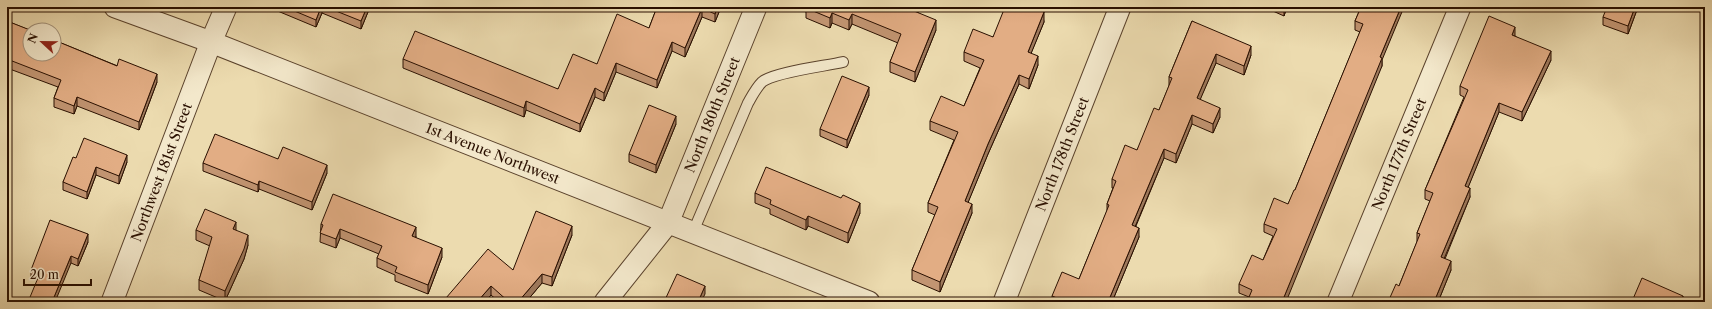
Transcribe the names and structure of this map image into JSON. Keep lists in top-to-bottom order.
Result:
{
  "streets": {
    "street": [
      "North 180th Street",
      "1st Avenue Northwest",
      "North 178th Street",
      "North 177th Street",
      "Northwest 181st Street"
    ]
  },
  "crossings": [
    ["North 180th Street", "1st Avenue Northwest"],
    ["1st Avenue Northwest", "Northwest 181st Street"]
  ],
  "scale_bar": "20 m",
  "north": "left"
}
